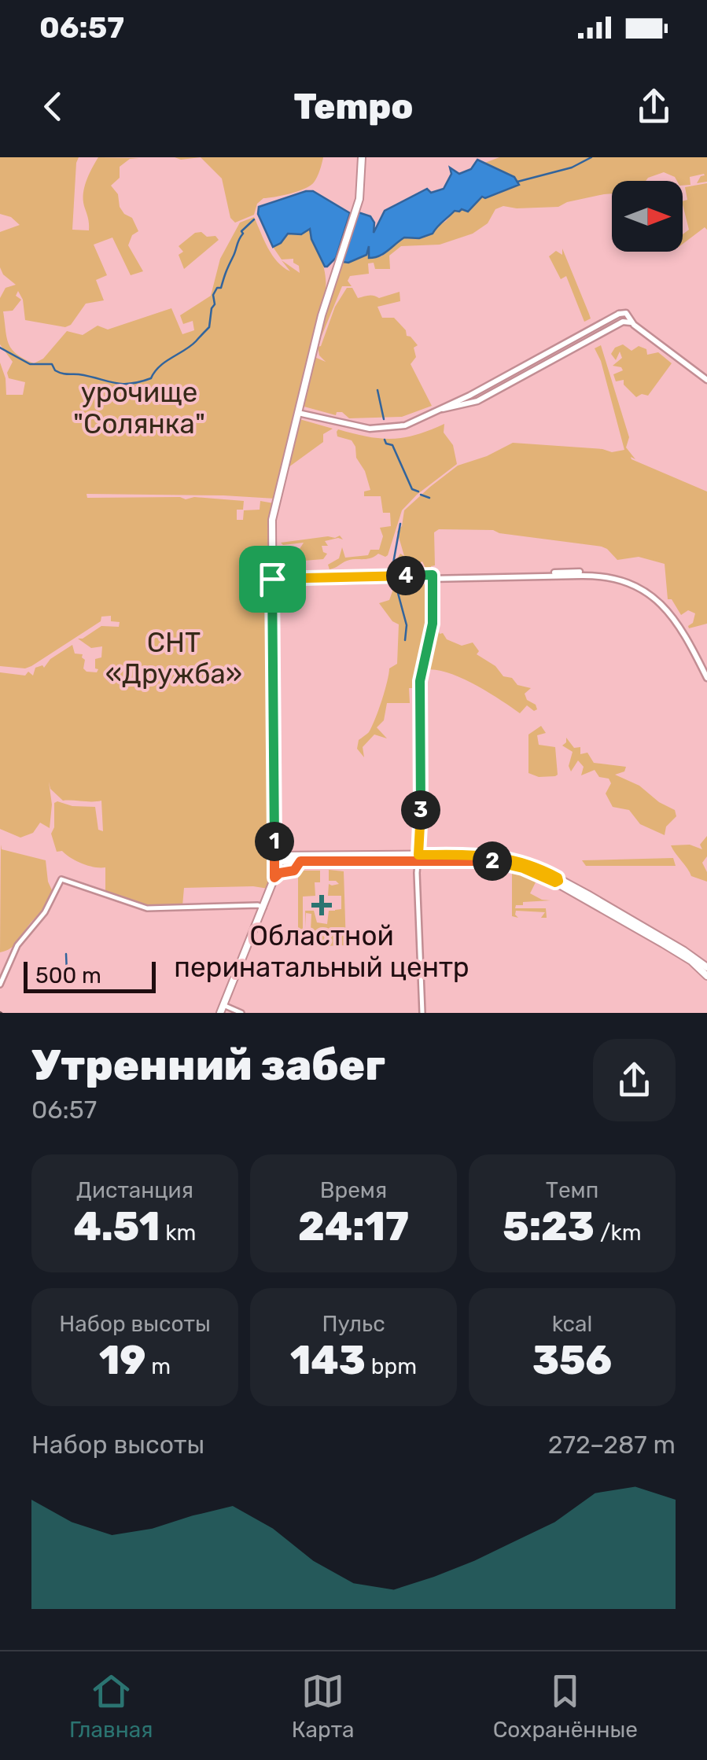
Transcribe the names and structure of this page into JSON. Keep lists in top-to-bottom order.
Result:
{
  "parks": ["урочище \"Солянка\"", "СНТ «Дружба»"],
  "places": {
    "health": ["Областной перинатальный центр"]
  },
  "scale_bar": "500 m",
  "north": "right",
  "page": {
    "status": "06:57",
    "header": "Tempo",
    "pins": [
      "4",
      "3",
      "1",
      "2"
    ],
    "scale": "500 m",
    "heading": ["Утренний забег", "06:57"],
    "stats": [
      ["Дистанция", "4.51 km"],
      ["Время", "24:17"],
      ["Темп", "5:23 /km"],
      ["Набор высоты", "19 m"],
      ["Пульс", "143 bpm"],
      ["kcal", "356"]
    ],
    "chart": ["Набор высоты", "272–287 m"],
    "tabs": ["Главная", "Карта", "Сохранённые"]
  }
}
